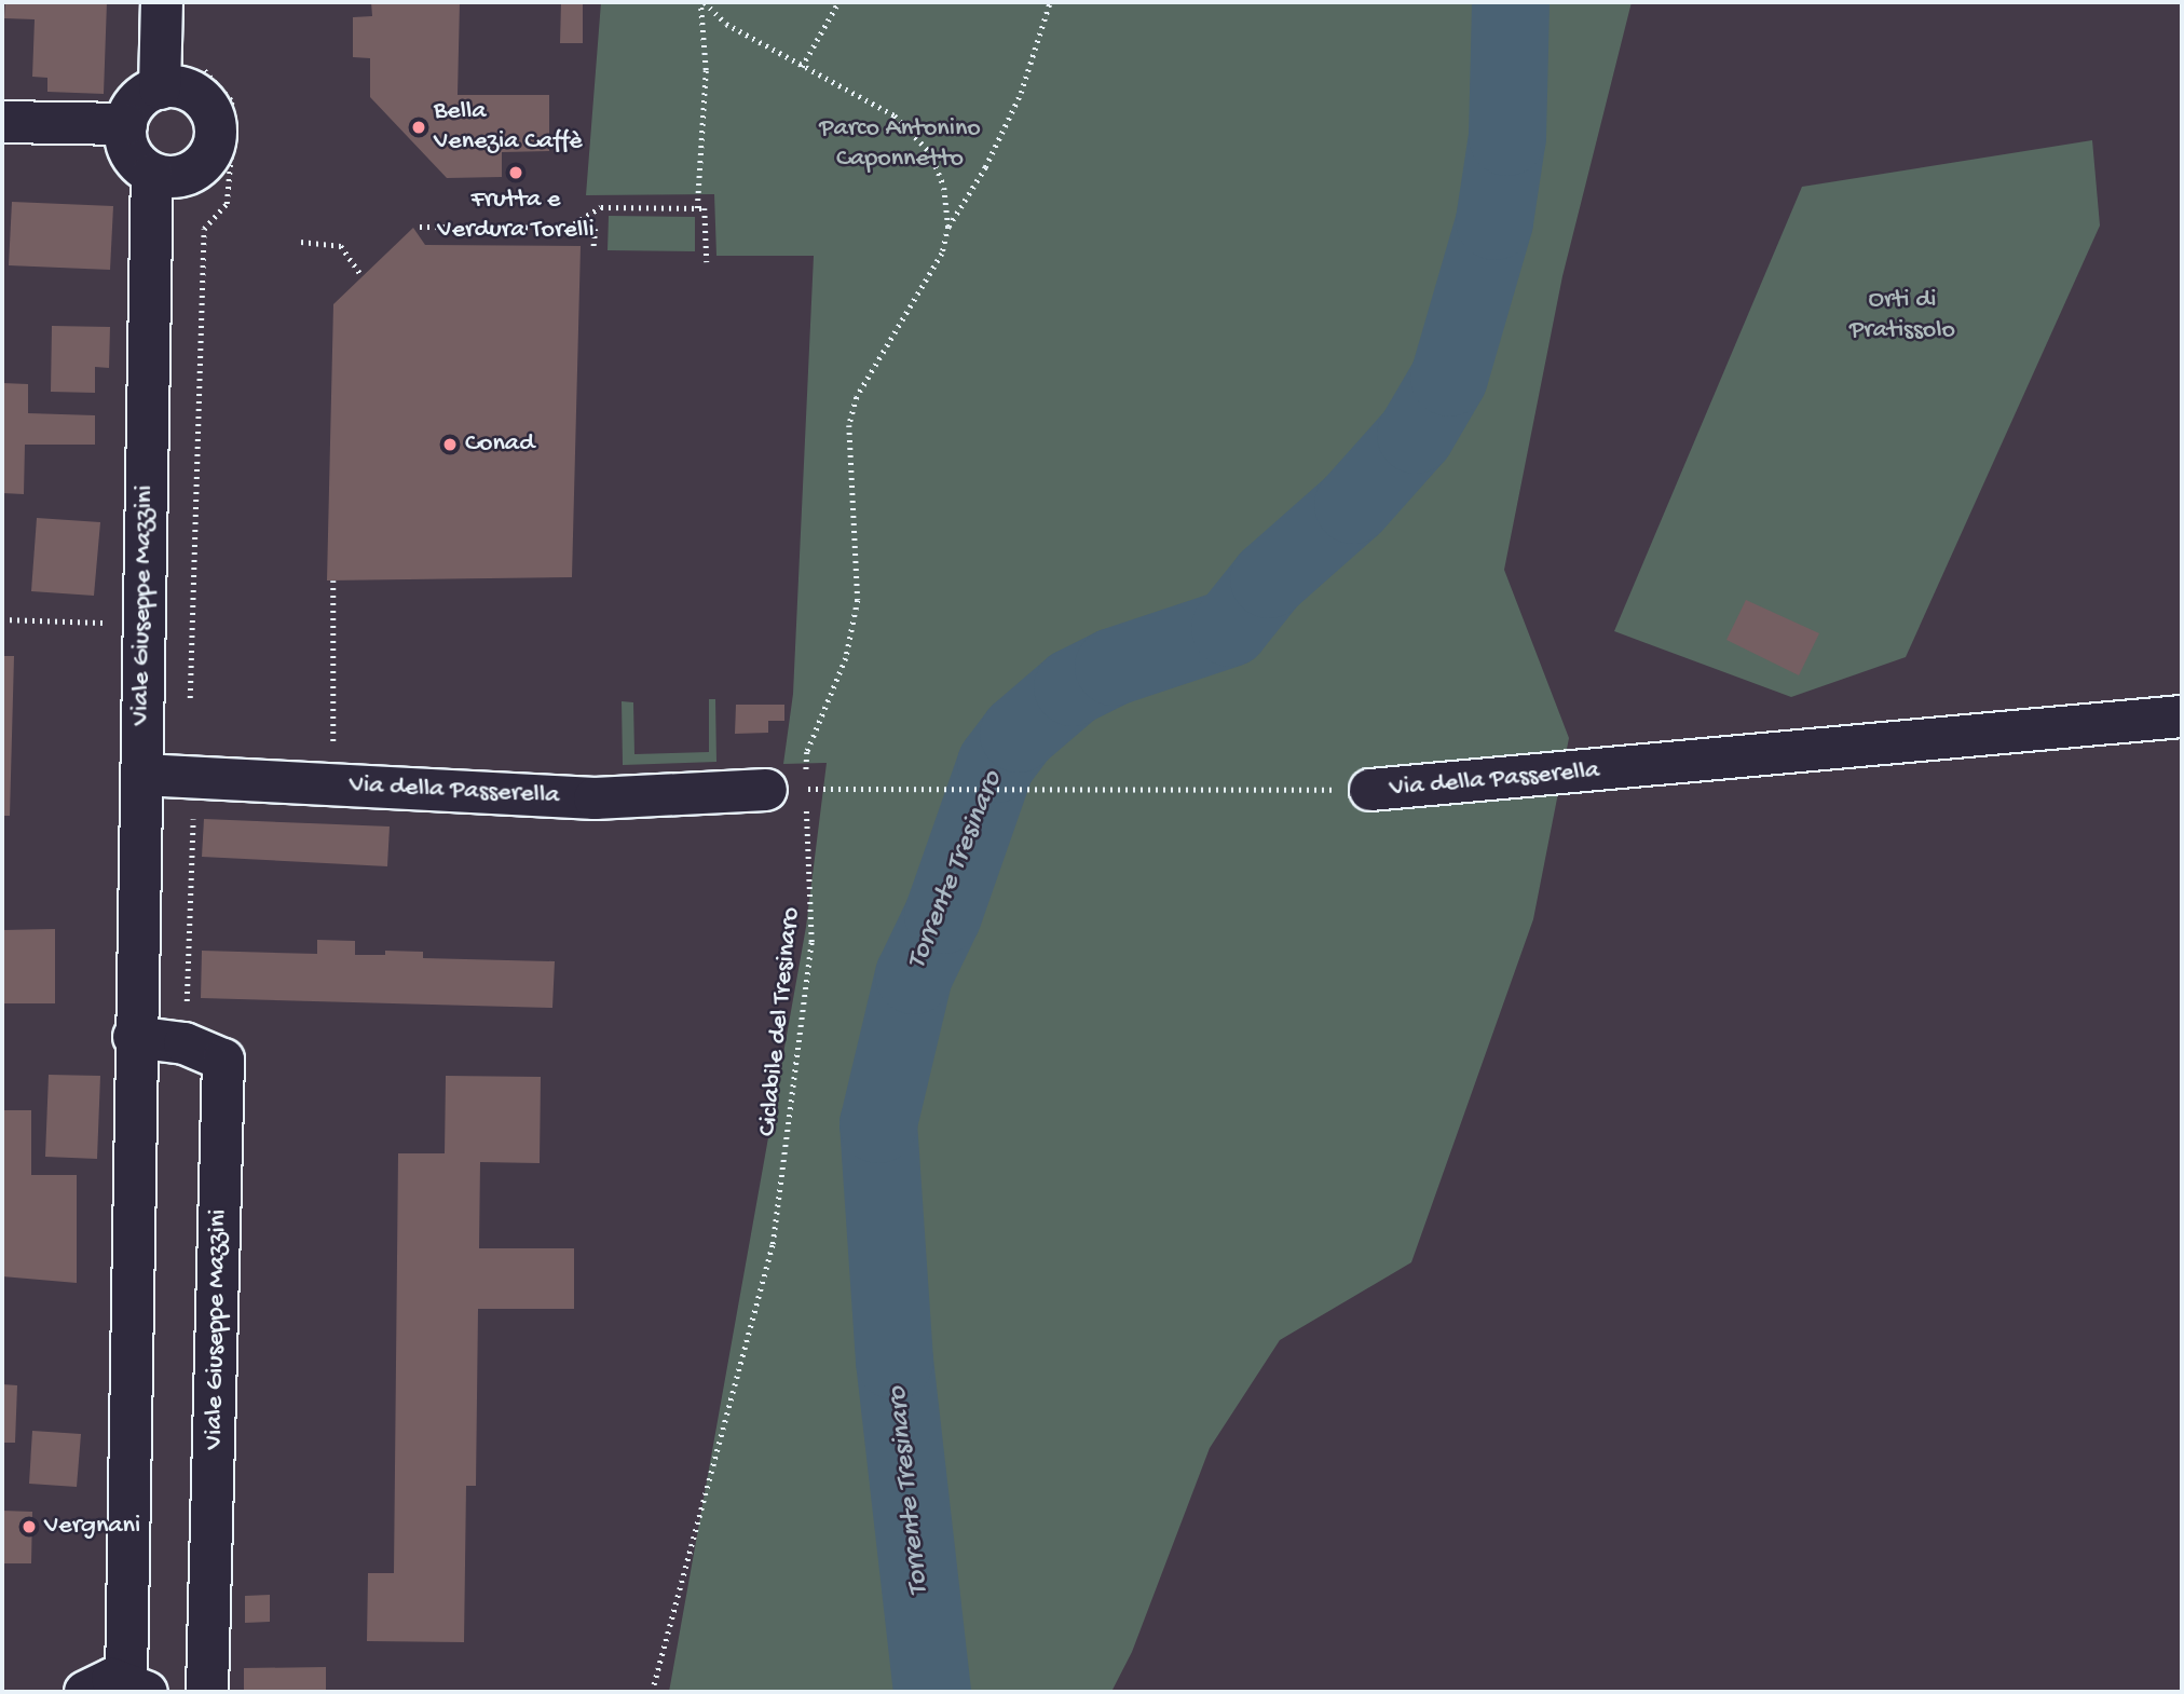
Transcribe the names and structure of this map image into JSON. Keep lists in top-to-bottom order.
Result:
{
  "streets": {
    "street": ["Viale Giuseppe Mazzini", "Via della Passerella"],
    "path": ["Ciclabile del Tresinaro"]
  },
  "crossings": [
    ["Viale Giuseppe Mazzini", "Via della Passerella"],
    ["Via della Passerella", "Ciclabile del Tresinaro"]
  ],
  "water": ["Torrente Tresinaro"],
  "parks": ["Parco Antonino Caponnetto", "Orti di Pratissolo"],
  "places": [
    "Bella Venezia Caffè",
    "Frutta e Verdura Torelli",
    "Conad",
    "Vergnani"
  ]
}
